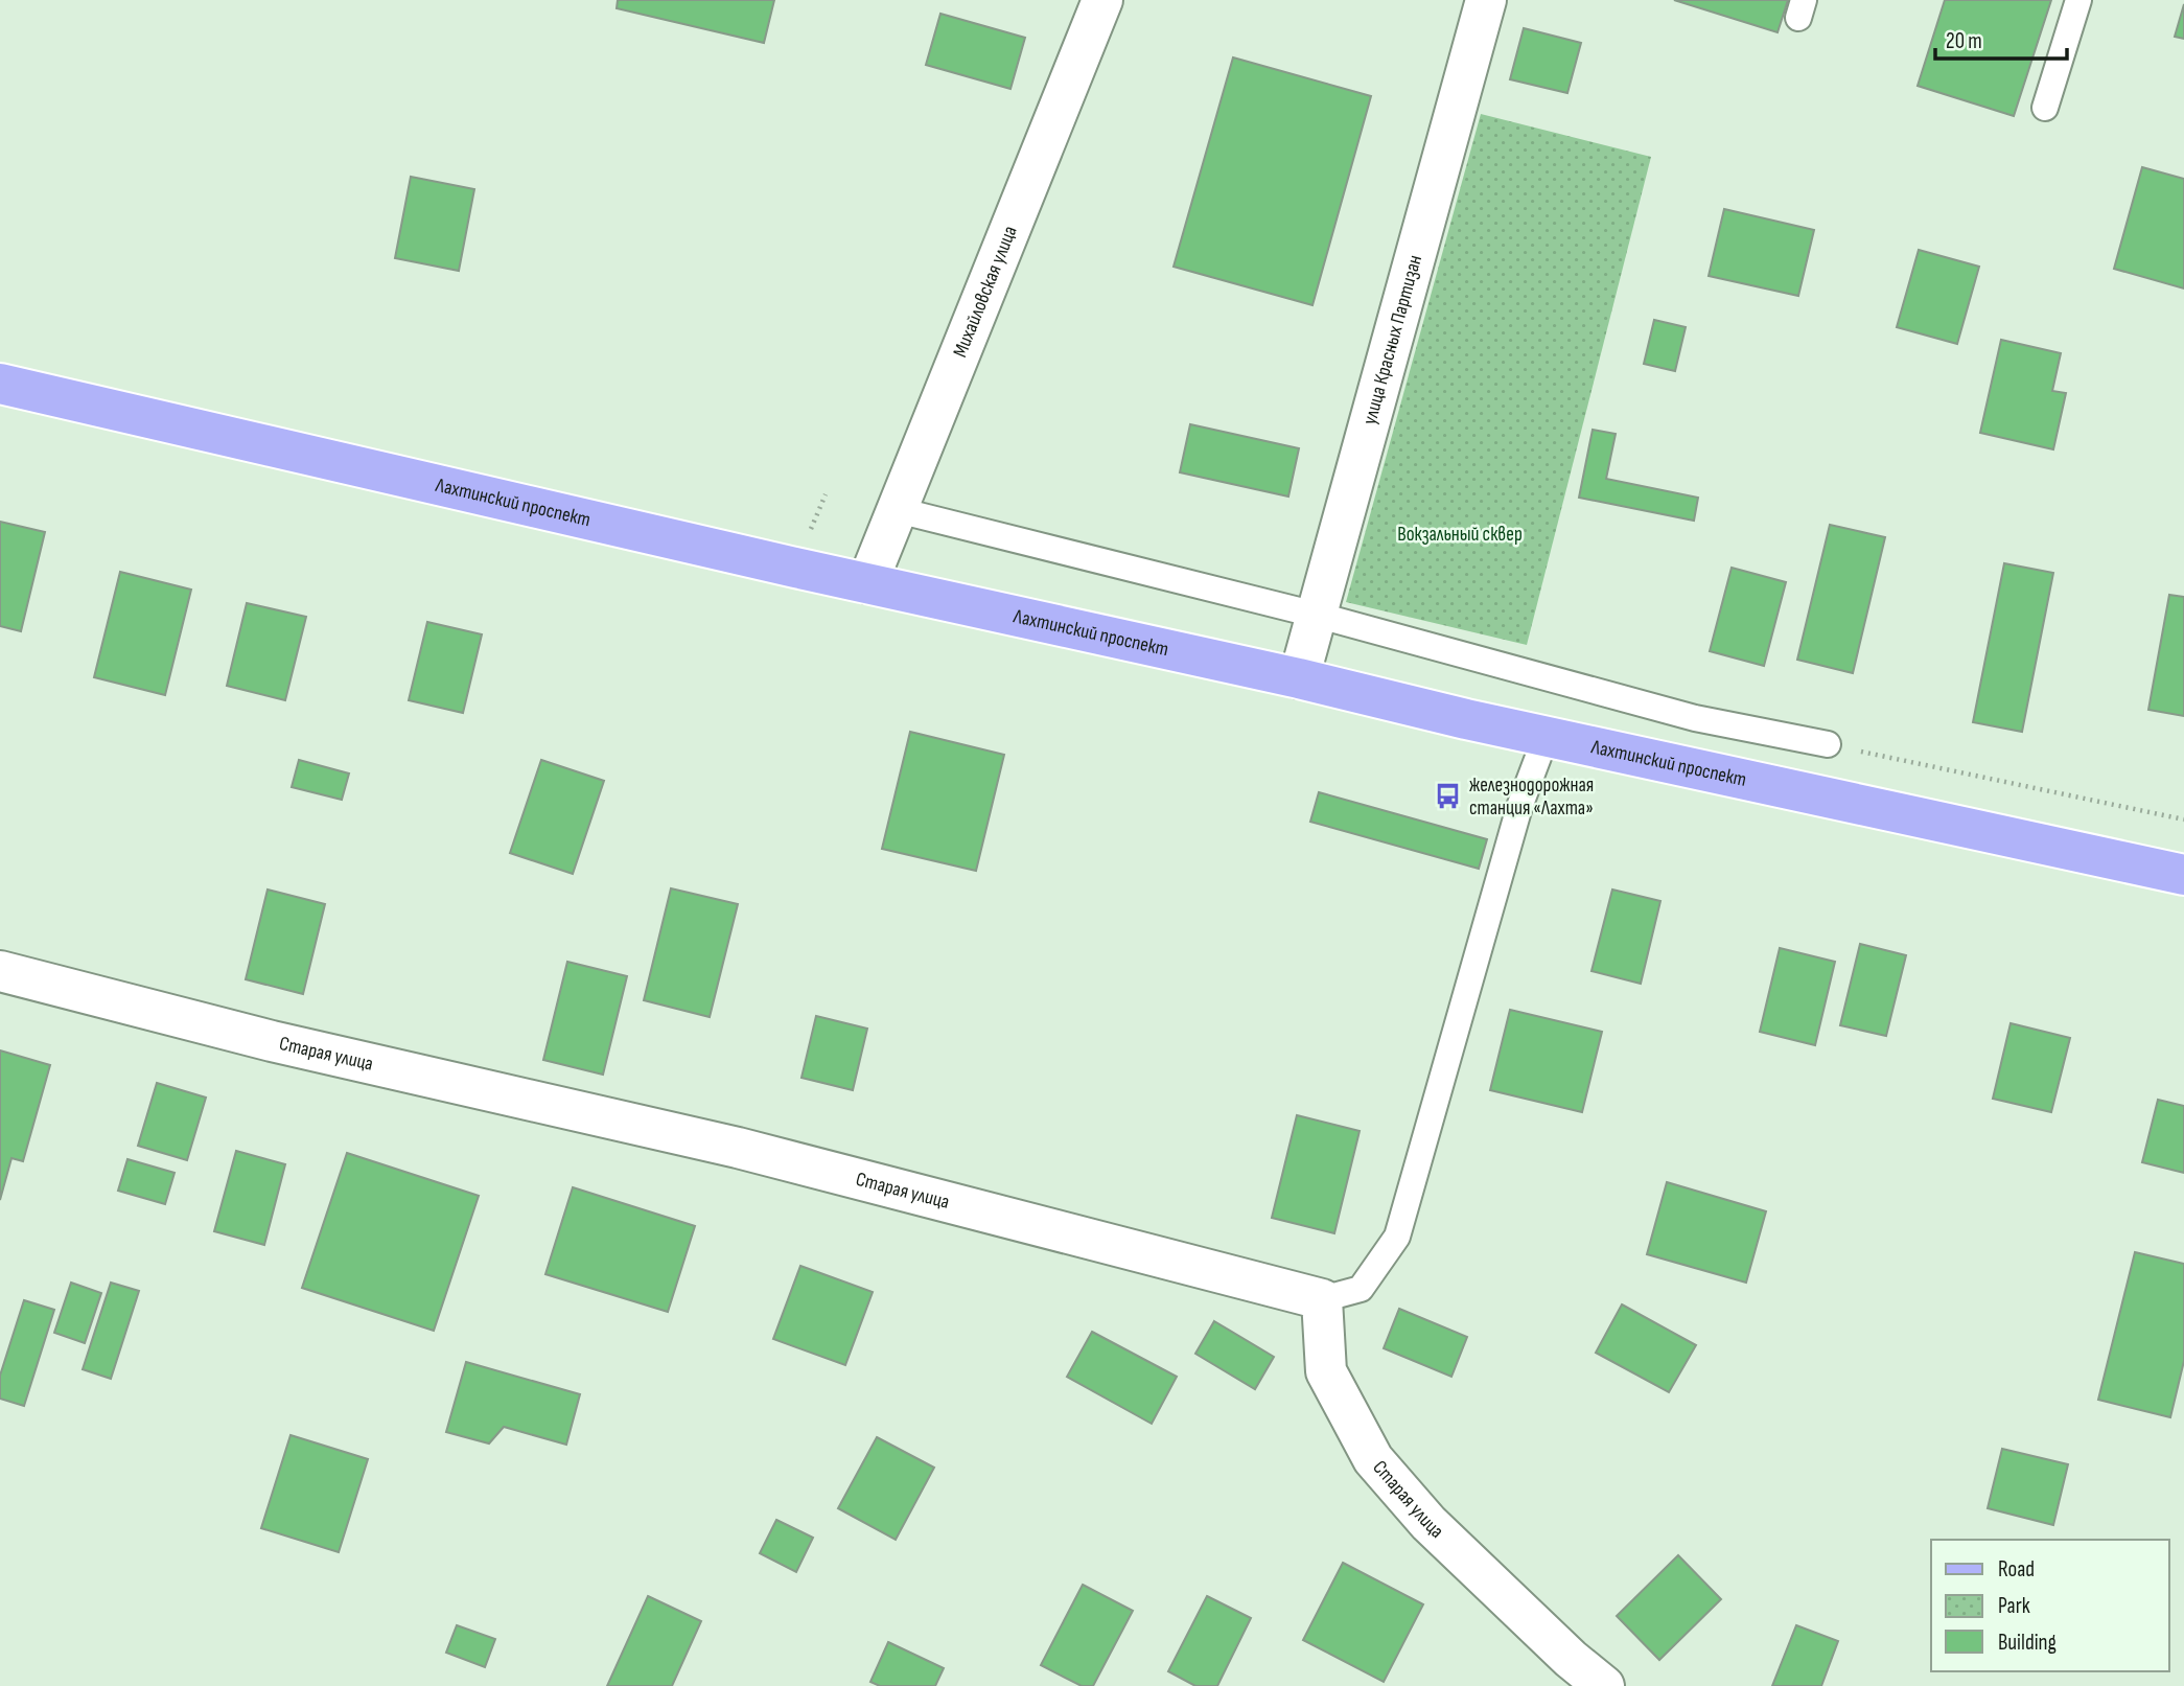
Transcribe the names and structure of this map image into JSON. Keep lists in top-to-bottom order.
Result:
{
  "streets": {
    "main road": ["Лахтинский проспект"],
    "street": ["Михайловская улица", "улица Красных Партизан", "Старая улица"]
  },
  "crossings": [
    ["Михайловская улица", "Лахтинский проспект"],
    ["улица Красных Партизан", "Лахтинский проспект"]
  ],
  "parks": ["Вокзальный сквер"],
  "places": {
    "bus stop": ["железнодорожная станция «Лахта»"]
  },
  "legend": ["Road", "Park", "Building"],
  "scale_bar": "20 m"
}
